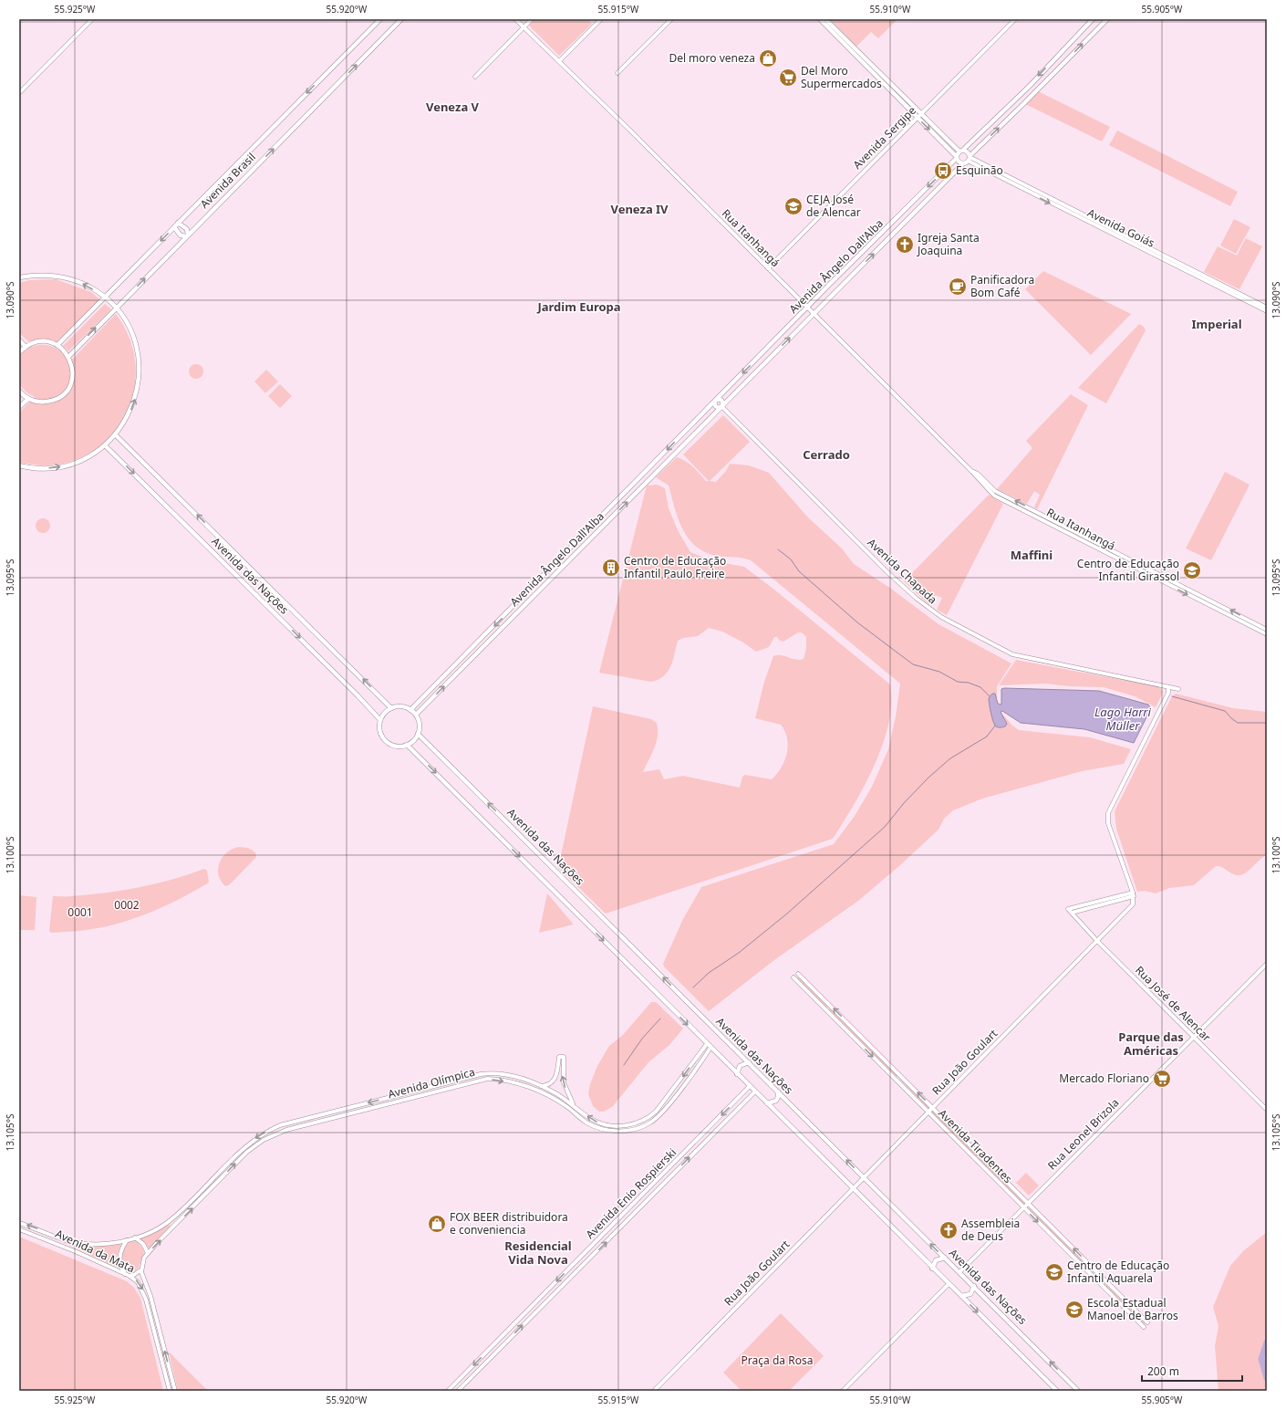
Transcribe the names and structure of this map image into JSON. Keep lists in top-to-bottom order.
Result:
{
  "streets": {
    "main road": ["Avenida Brasil", "Avenida Ângelo Dall'Alba", "Avenida das Nações"],
    "street": [
      "Avenida Sergipe",
      "Avenida Goiás",
      "Rua Itanhangá",
      "Avenida Chapada",
      "Rua José de Alencar",
      "Rua João Goulart",
      "Avenida Olímpica",
      "Rua Leonel Brizola",
      "Avenida Tiradentes",
      "Avenida Enio Rospierski",
      "Avenida da Mata"
    ]
  },
  "crossings": [
    ["Avenida Sergipe", "Rua Itanhangá"],
    ["Avenida Goiás", "Avenida Ângelo Dall'Alba"],
    ["Rua Itanhangá", "Avenida Ângelo Dall'Alba"],
    ["Avenida Ângelo Dall'Alba", "Avenida Chapada"],
    ["Avenida Ângelo Dall'Alba", "Avenida das Nações"],
    ["Avenida das Nações", "Rua João Goulart"],
    ["Avenida das Nações", "Rua Leonel Brizola"],
    ["Rua José de Alencar", "Rua João Goulart"],
    ["Rua José de Alencar", "Rua Leonel Brizola"],
    ["Rua João Goulart", "Avenida Tiradentes"],
    ["Avenida Olímpica", "Avenida da Mata"],
    ["Rua Leonel Brizola", "Avenida Tiradentes"]
  ],
  "districts": [
    "Veneza V",
    "Veneza IV",
    "Jardim Europa",
    "Imperial",
    "Cerrado",
    "Maffini",
    "Parque das Américas",
    "Residencial Vida Nova"
  ],
  "water": ["Lago Harri Müller"],
  "parks": ["0002", "0001", "Praça da Rosa"],
  "places": {
    "shop": ["Del moro veneza", "FOX BEER distribuidora e conveniencia"],
    "supermarket": ["Del Moro Supermercados", "Mercado Floriano"],
    "bus stop": ["Esquinão"],
    "school or university": [
      "CEJA José de Alencar",
      "Centro de Educação Infantil Girassol",
      "Centro de Educação Infantil Aquarela",
      "Escola Estadual Manoel de Barros"
    ],
    "church": ["Igreja Santa Joaquina", "Assembleia de Deus"],
    "cafe": ["Panificadora Bom Café"],
    "building": ["Centro de Educação Infantil Paulo Freire"]
  },
  "scale_bar": "200 m",
  "coordinates": [
    "55.925°W",
    "55.920°W",
    "55.915°W",
    "55.910°W",
    "55.905°W",
    "13.090°S",
    "13.095°S",
    "13.100°S",
    "13.105°S"
  ]
}
